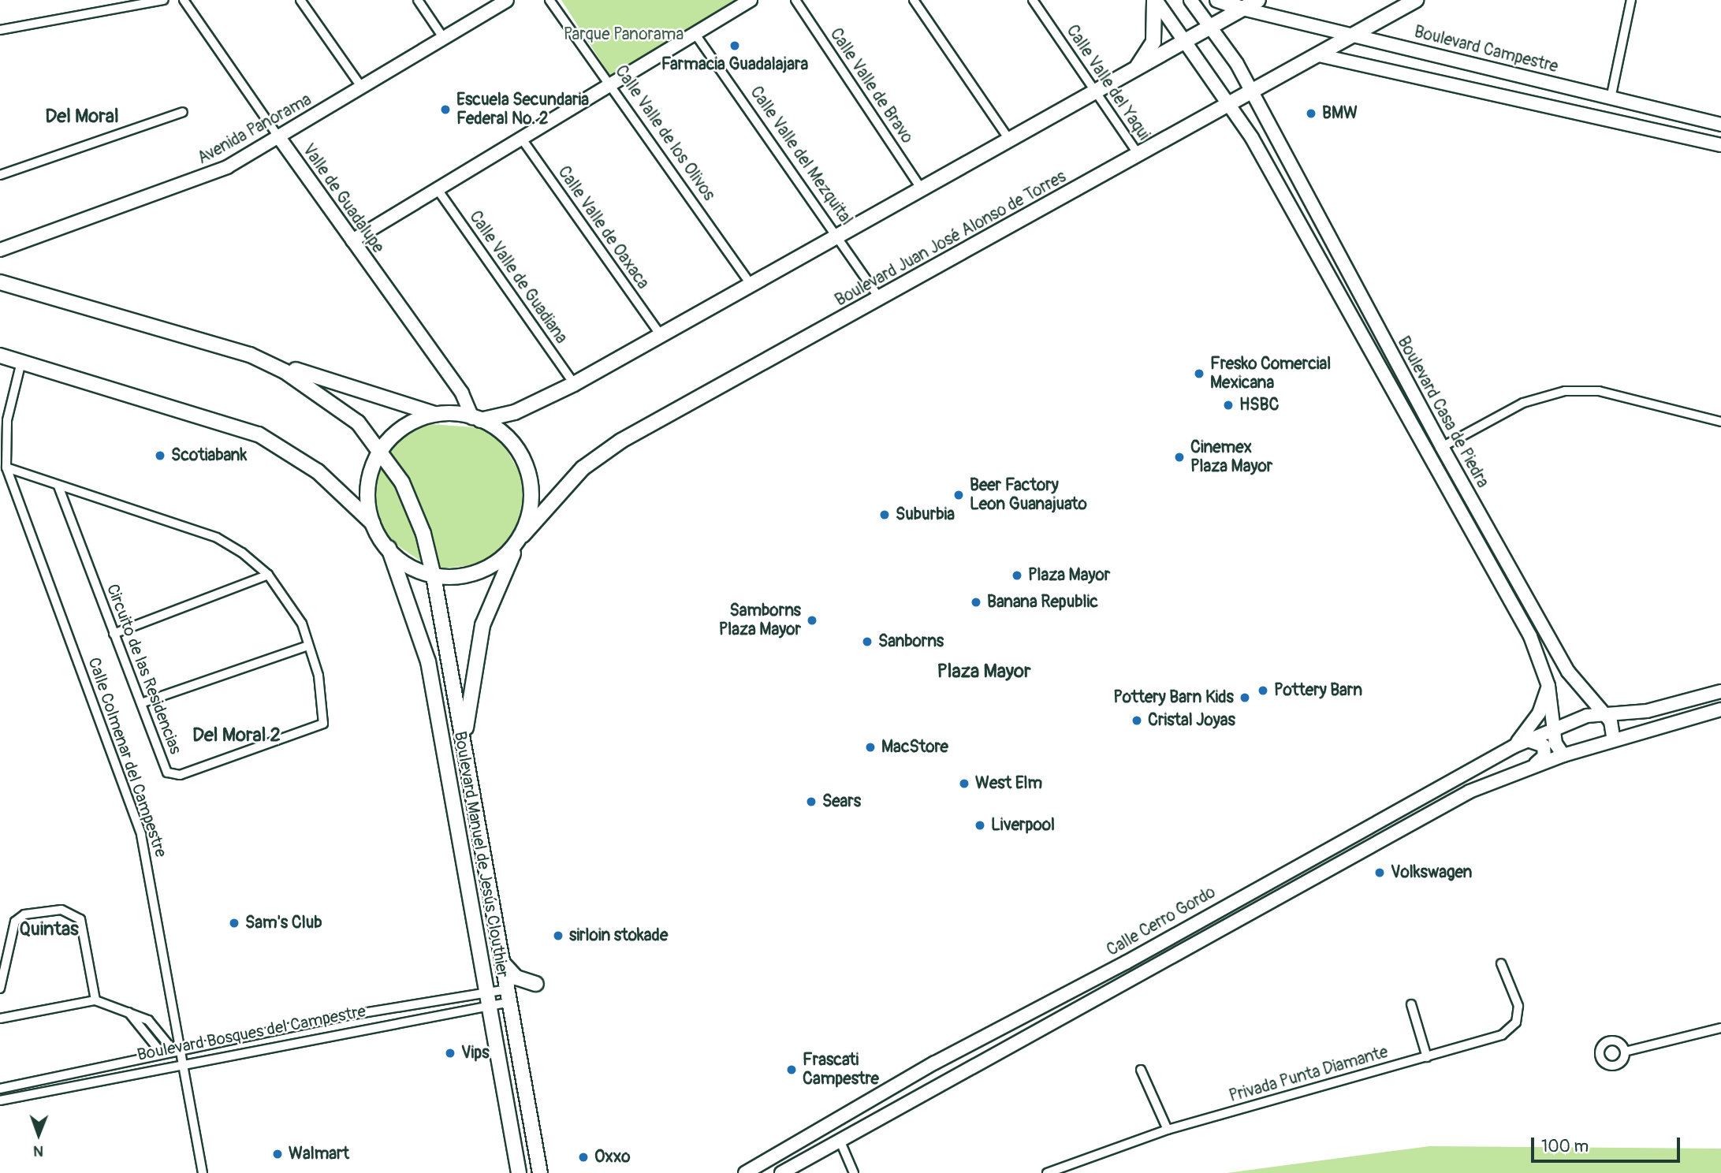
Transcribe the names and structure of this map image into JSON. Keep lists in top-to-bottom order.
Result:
{
  "streets": {
    "main road": [
      "Boulevard Campestre",
      "Avenida Panorama",
      "Valle de Guadalupe",
      "Boulevard Juan José Alonso de Torres",
      "Boulevard Casa de Piedra",
      "Boulevard Manuel de Jesús Clouthier",
      "Calle Cerro Gordo"
    ],
    "street": [
      "Calle Valle del Yaqui",
      "Calle Valle de Bravo",
      "Calle Valle de los Olivos",
      "Calle Valle del Mezquital",
      "Calle Valle de Oaxaca",
      "Calle Valle de Guadiana",
      "Circuito de las Residencias",
      "Calle Colmenar del Campestre",
      "Boulevard Bosques del Campestre",
      "Privada Punta Diamante"
    ]
  },
  "crossings": [
    ["Boulevard Campestre", "Boulevard Juan José Alonso de Torres"],
    ["Calle Valle del Yaqui", "Boulevard Juan José Alonso de Torres"],
    ["Avenida Panorama", "Valle de Guadalupe"],
    ["Calle Valle del Mezquital", "Boulevard Juan José Alonso de Torres"],
    ["Valle de Guadalupe", "Boulevard Juan José Alonso de Torres"],
    ["Valle de Guadalupe", "Boulevard Manuel de Jesús Clouthier"],
    ["Boulevard Juan José Alonso de Torres", "Boulevard Casa de Piedra"],
    ["Boulevard Juan José Alonso de Torres", "Boulevard Manuel de Jesús Clouthier"],
    ["Boulevard Casa de Piedra", "Calle Cerro Gordo"],
    ["Circuito de las Residencias", "Calle Colmenar del Campestre"],
    ["Calle Colmenar del Campestre", "Boulevard Bosques del Campestre"],
    ["Boulevard Manuel de Jesús Clouthier", "Boulevard Bosques del Campestre"]
  ],
  "districts": [
    "Del Moral",
    "Plaza Mayor",
    "Del Moral 2",
    "Quintas"
  ],
  "parks": ["Parque Panorama"],
  "places": [
    "Farmacia Guadalajara",
    "Escuela Secundaria Federal No. 2",
    "BMW",
    "Fresko Comercial Mexicana",
    "HSBC",
    "Scotiabank",
    "Cinemex Plaza Mayor",
    "Beer Factory Leon Guanajuato",
    "Suburbia",
    "Plaza Mayor",
    "Banana Republic",
    "Samborns Plaza Mayor",
    "Sanborns",
    "Pottery Barn",
    "Pottery Barn Kids",
    "Cristal Joyas",
    "MacStore",
    "West Elm",
    "Sears",
    "Liverpool",
    "Volkswagen",
    "Sam's Club",
    "sirloin stokade",
    "Vips",
    "Frascati Campestre",
    "Walmart",
    "Oxxo"
  ],
  "scale_bar": "100 m",
  "north": "bottom"
}
